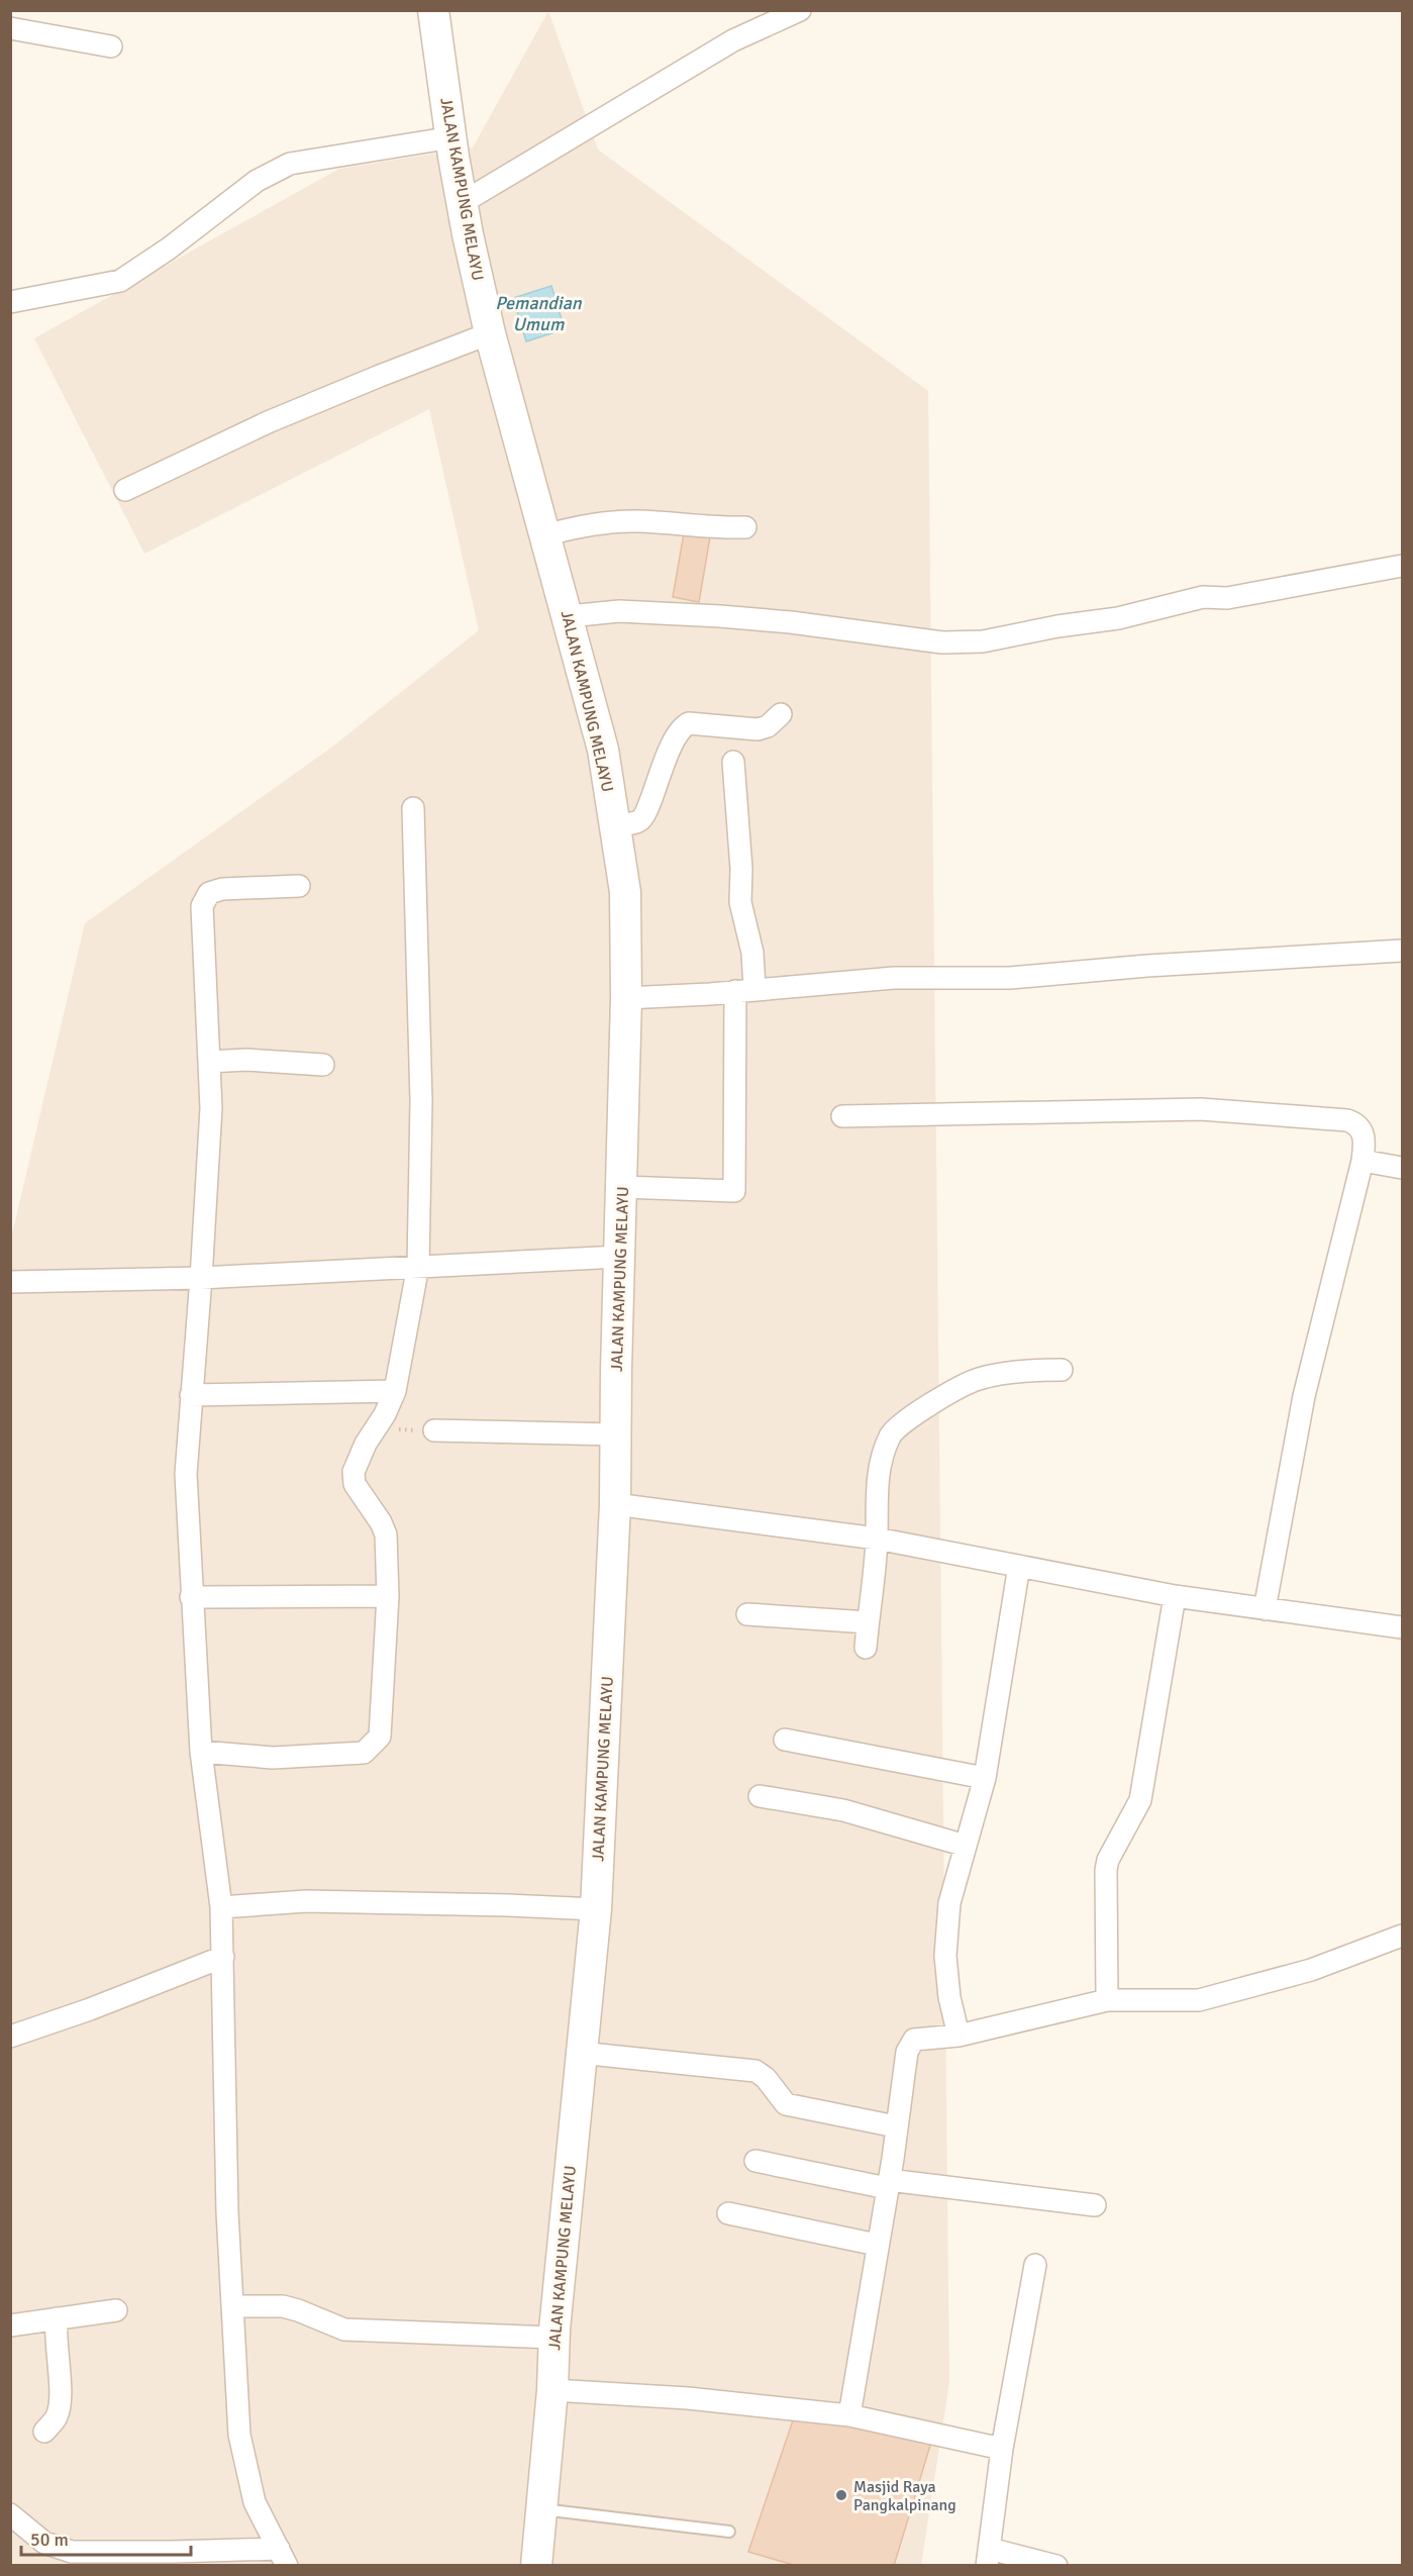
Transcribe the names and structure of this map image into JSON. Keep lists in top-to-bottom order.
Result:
{
  "streets": {
    "main road": ["JALAN KAMPUNG MELAYU"]
  },
  "water": ["Pemandian Umum"],
  "places": ["Masjid Raya Pangkalpinang"],
  "scale_bar": "50 m"
}
